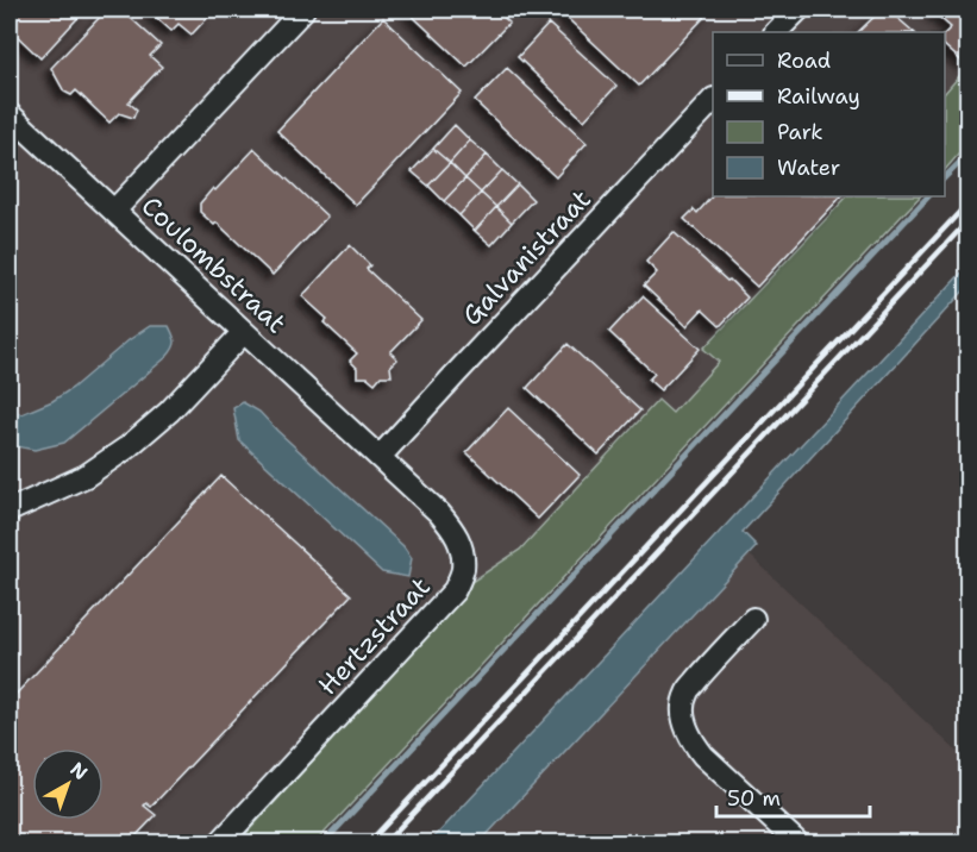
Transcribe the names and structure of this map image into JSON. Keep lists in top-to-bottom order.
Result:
{
  "streets": {
    "street": ["Galvanistraat", "Coulombstraat", "Hertzstraat"]
  },
  "crossings": [
    ["Galvanistraat", "Coulombstraat"],
    ["Galvanistraat", "Hertzstraat"],
    ["Coulombstraat", "Hertzstraat"]
  ],
  "legend": [
    "Road",
    "Railway",
    "Park",
    "Water"
  ],
  "scale_bar": "50 m",
  "north": "top right"
}
